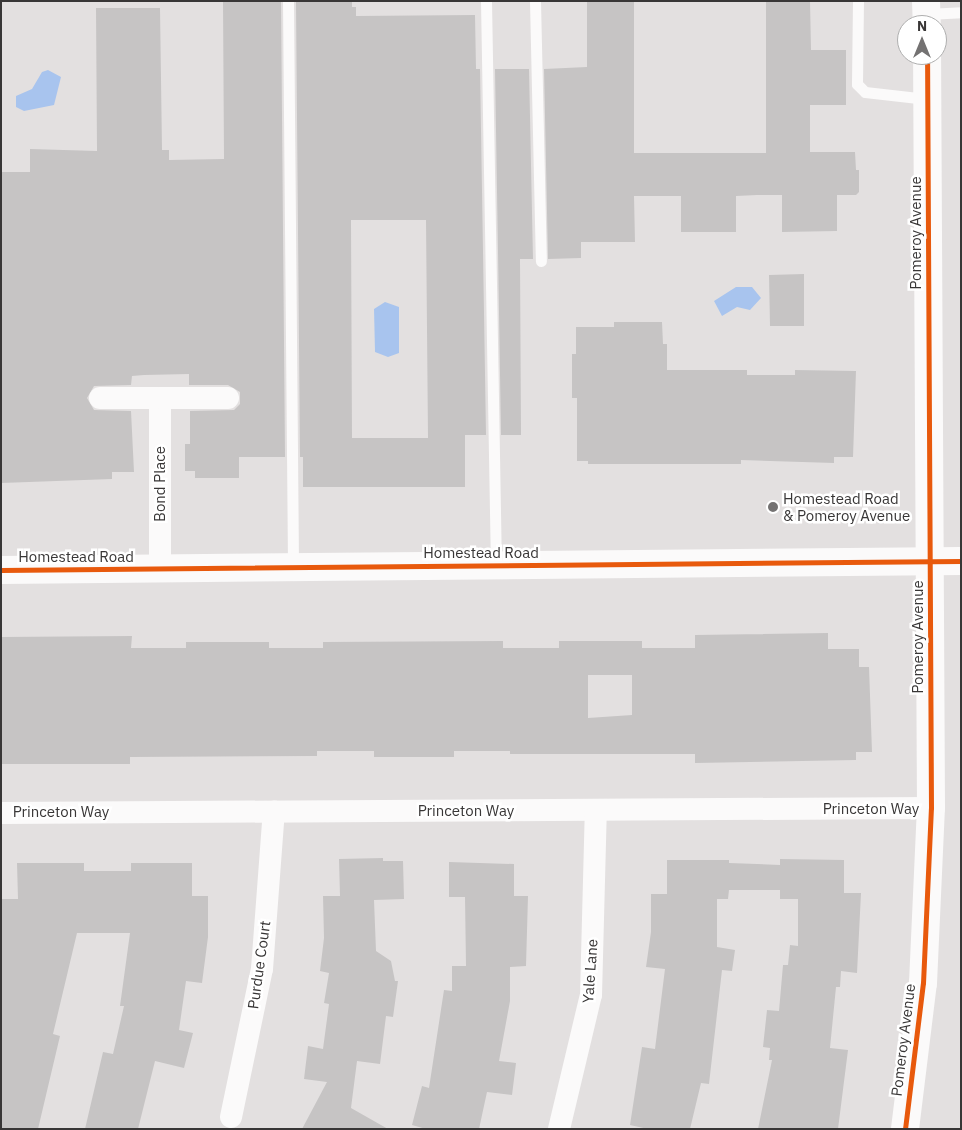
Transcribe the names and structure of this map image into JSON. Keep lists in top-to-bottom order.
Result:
{
  "streets": {
    "street": [
      "Pomeroy Avenue",
      "Bond Place",
      "Homestead Road",
      "Princeton Way",
      "Purdue Court",
      "Yale Lane"
    ]
  },
  "crossings": [
    ["Pomeroy Avenue", "Homestead Road"],
    ["Pomeroy Avenue", "Princeton Way"],
    ["Bond Place", "Homestead Road"],
    ["Princeton Way", "Purdue Court"],
    ["Princeton Way", "Yale Lane"]
  ],
  "places": ["Homestead Road & Pomeroy Avenue"],
  "north": "top"
}
